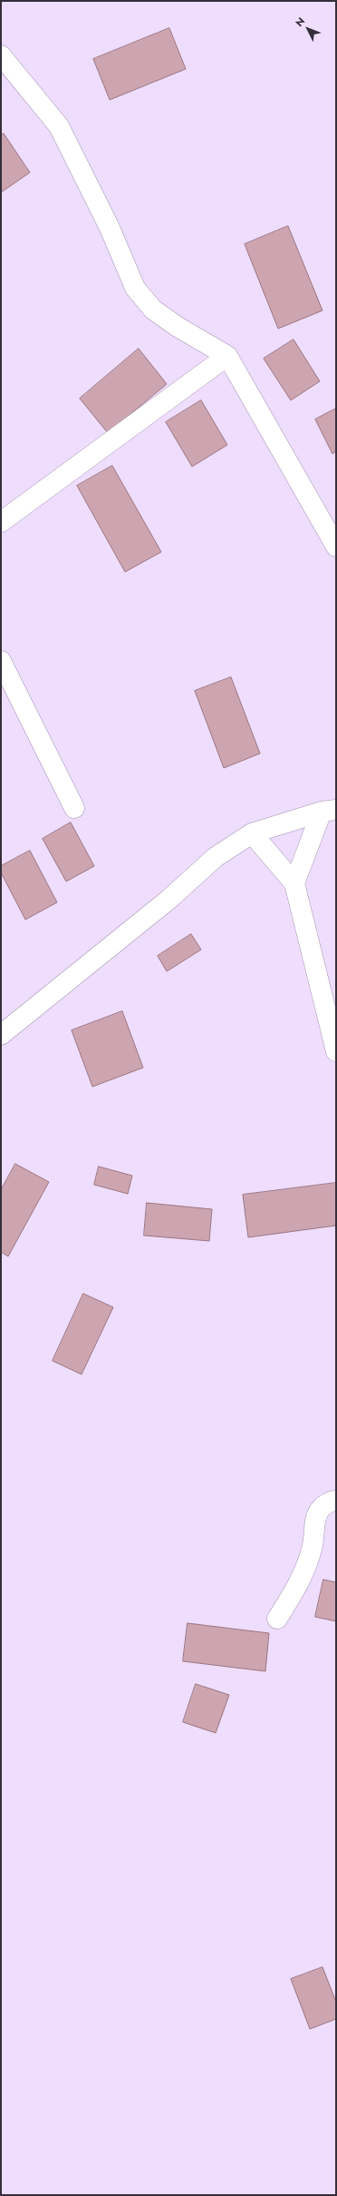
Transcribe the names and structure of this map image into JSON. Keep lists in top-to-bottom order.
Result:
{
  "north": "top left"
}
